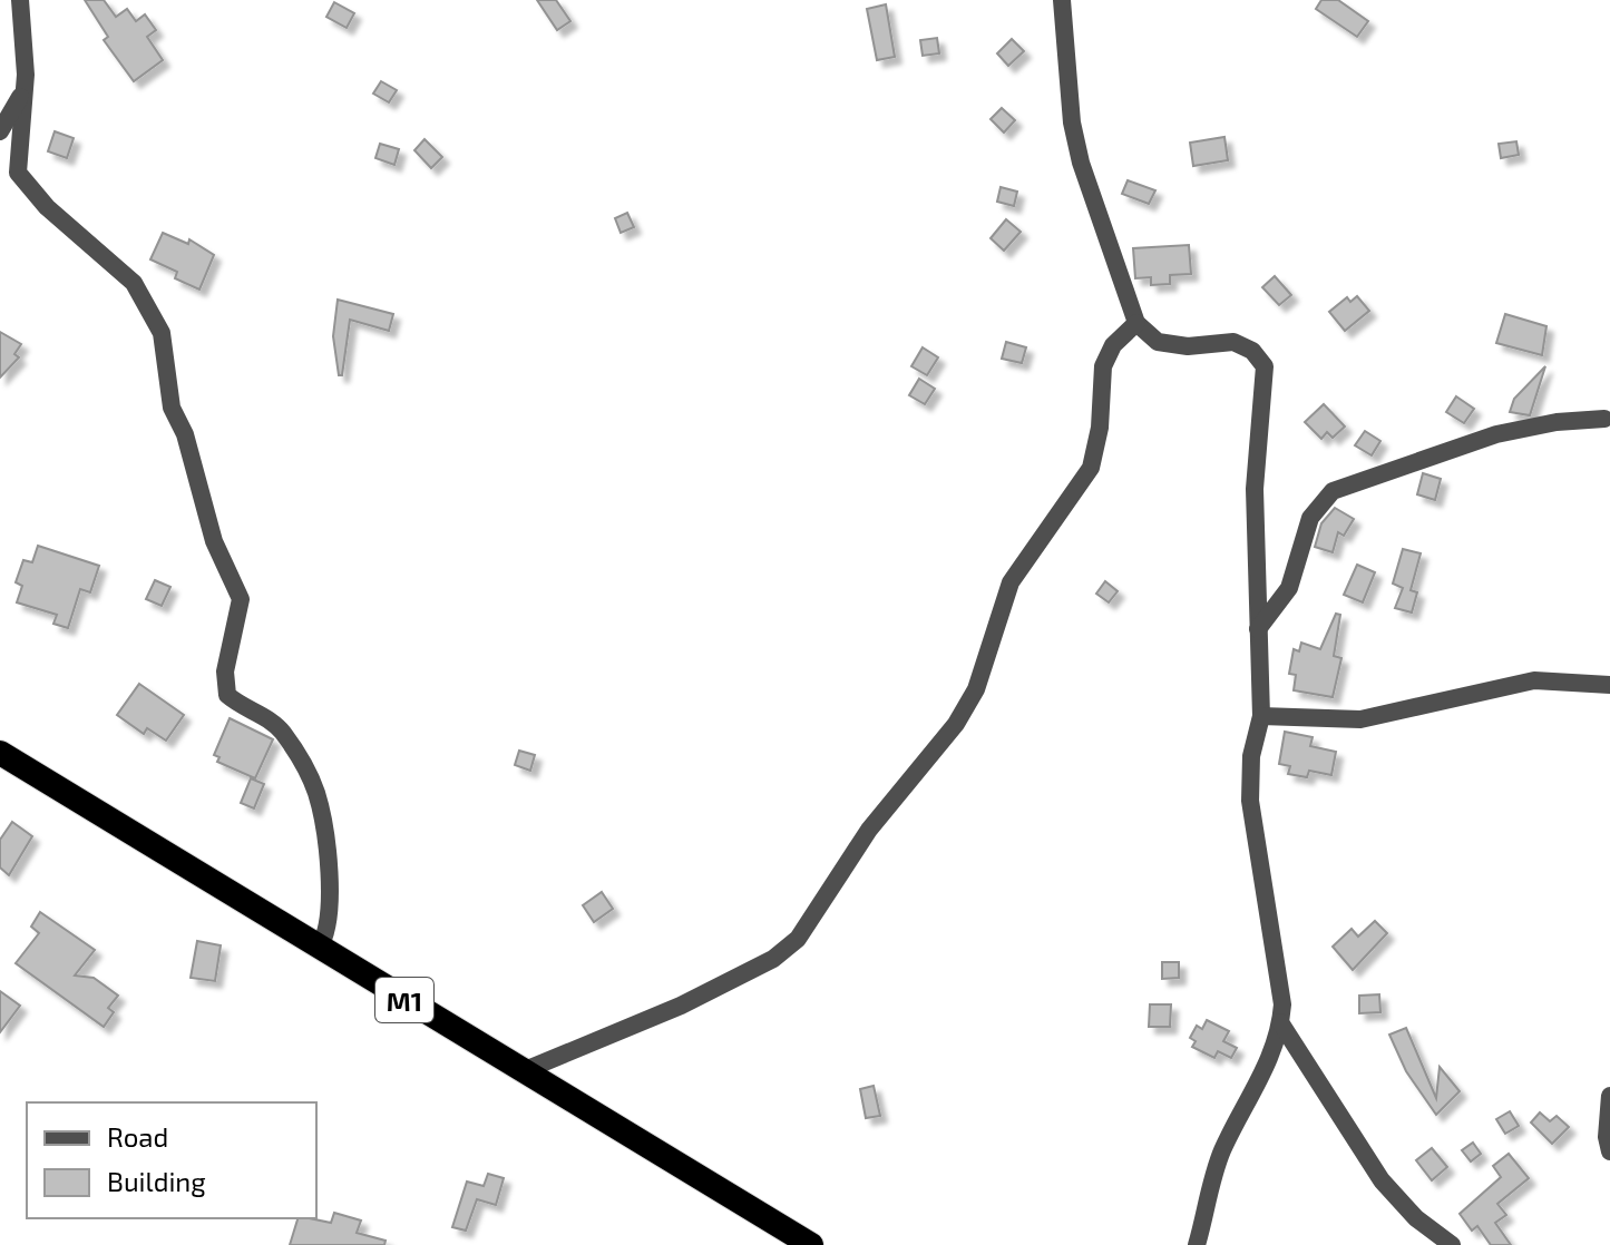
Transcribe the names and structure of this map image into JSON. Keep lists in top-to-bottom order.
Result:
{
  "streets": {
    "highway": ["M1"]
  },
  "legend": ["Road", "Building"]
}
